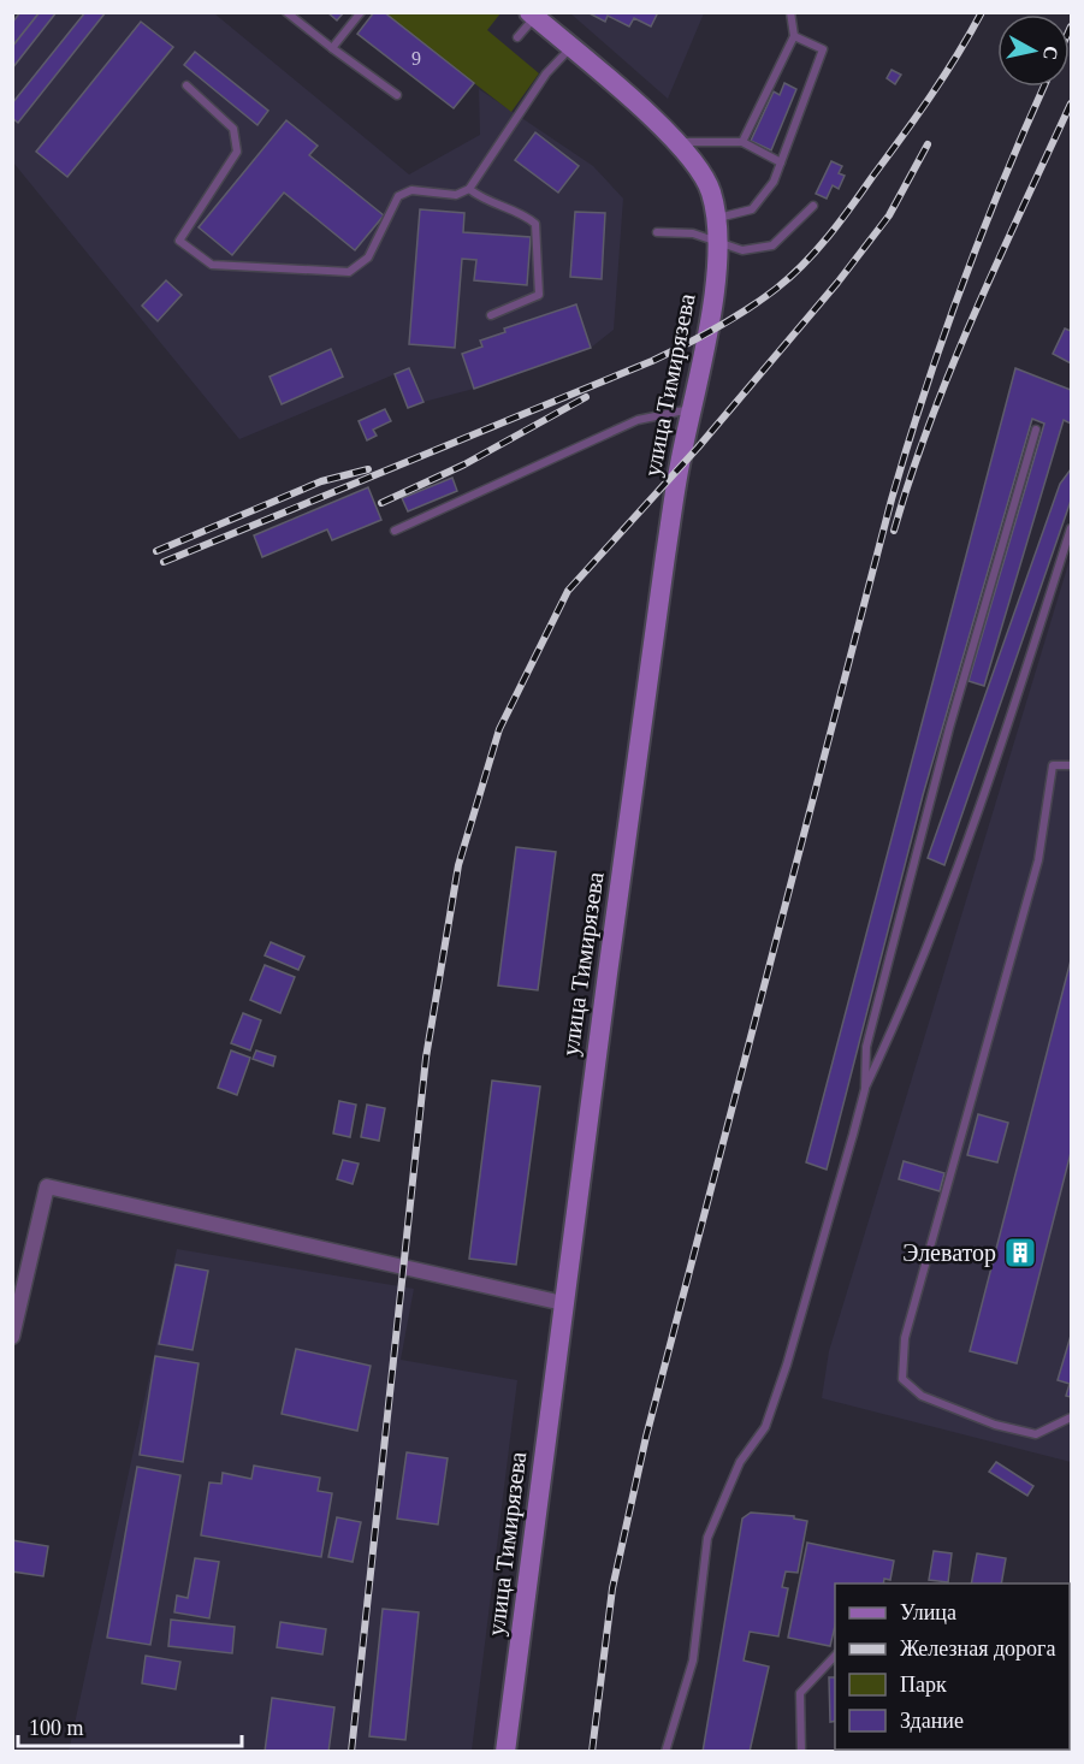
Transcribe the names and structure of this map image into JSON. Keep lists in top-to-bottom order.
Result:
{
  "streets": {
    "main road": ["улица Тимирязева"]
  },
  "places": {
    "building": ["Элеватор"]
  },
  "house_numbers": ["9"],
  "legend": [
    "Улица",
    "Железная дорога",
    "Парк",
    "Здание"
  ],
  "scale_bar": "100 m",
  "north": "right"
}
